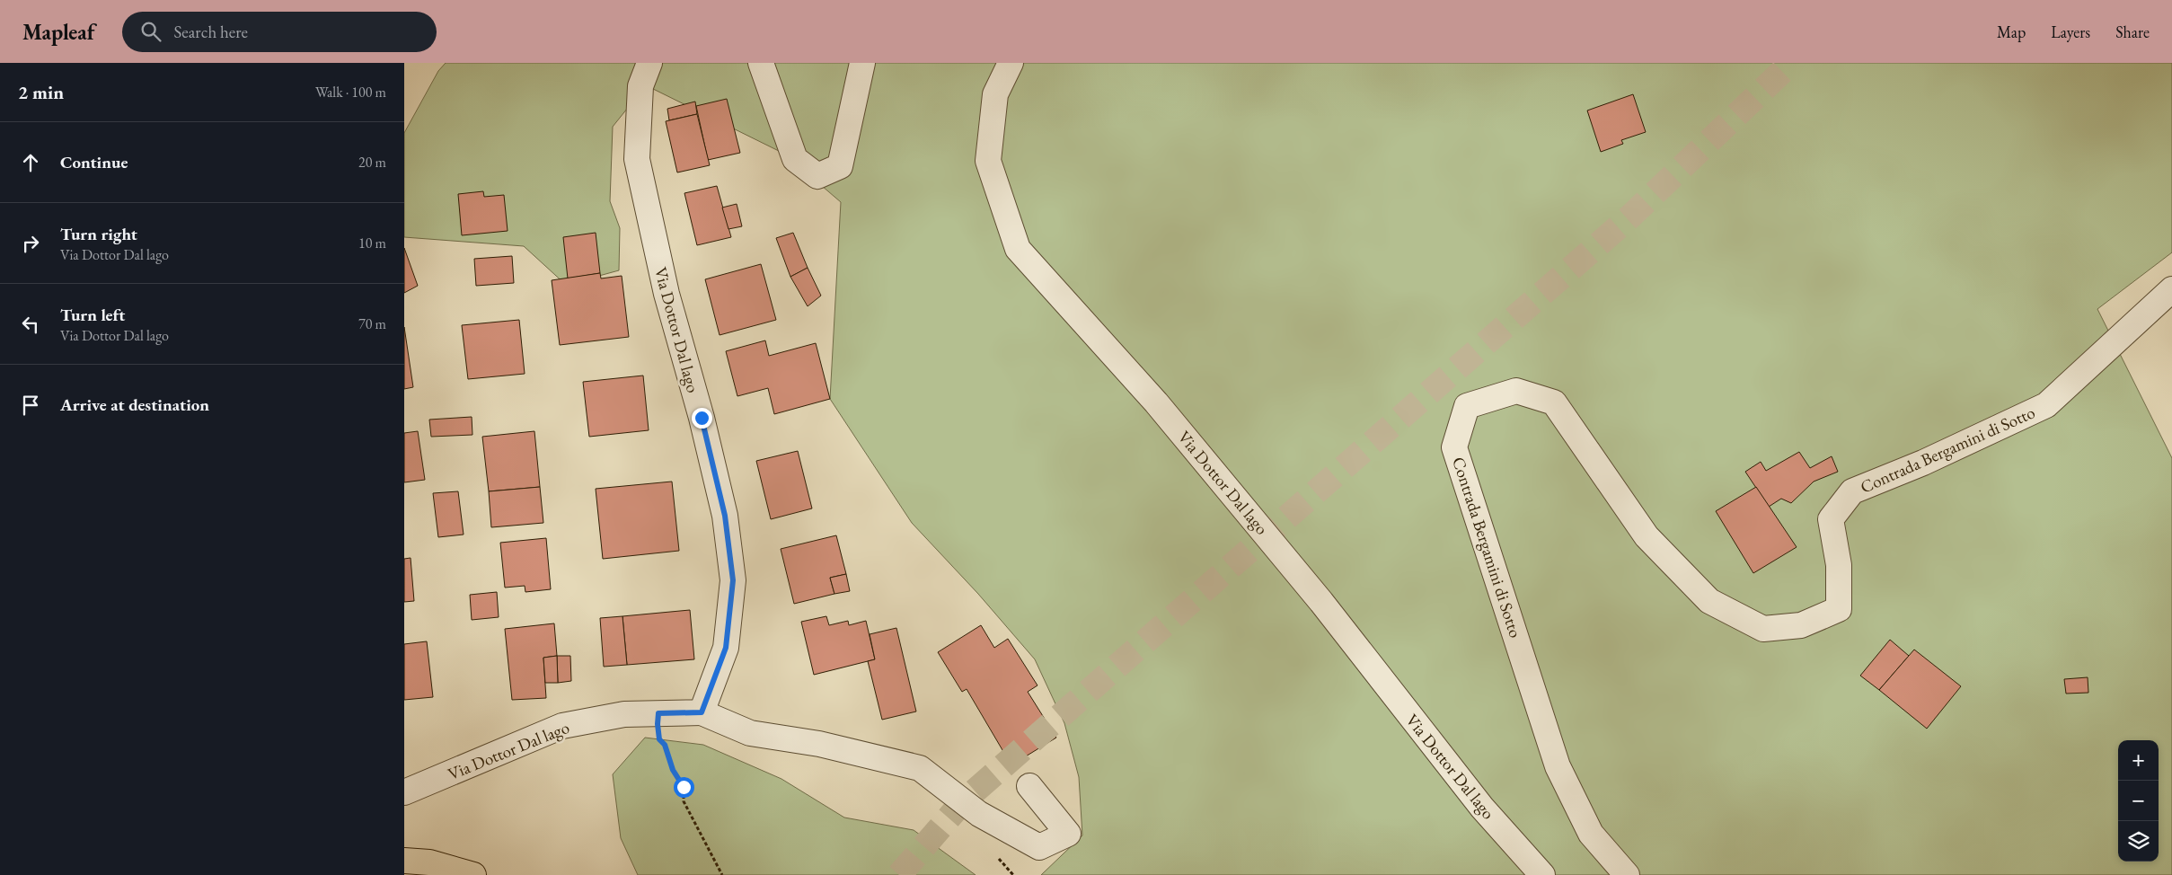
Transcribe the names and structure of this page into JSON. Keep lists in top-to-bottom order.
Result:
{
  "streets": {
    "street": ["Via Dottor Dal lago", "Contrada Bergamini di Sotto"]
  },
  "page": {
    "header": "Mapleaf",
    "search": "Search here",
    "nav": ["Map", "Layers", "Share"],
    "heading": ["2 min", "Walk · 100 m"],
    "list": [
      ["Continue", "20 m"],
      ["Turn right", "Via Dottor Dal lago", "10 m"],
      ["Turn left", "Via Dottor Dal lago", "70 m"],
      "Arrive at destination"
    ],
    "map_buttons": ["+", "−"]
  }
}
